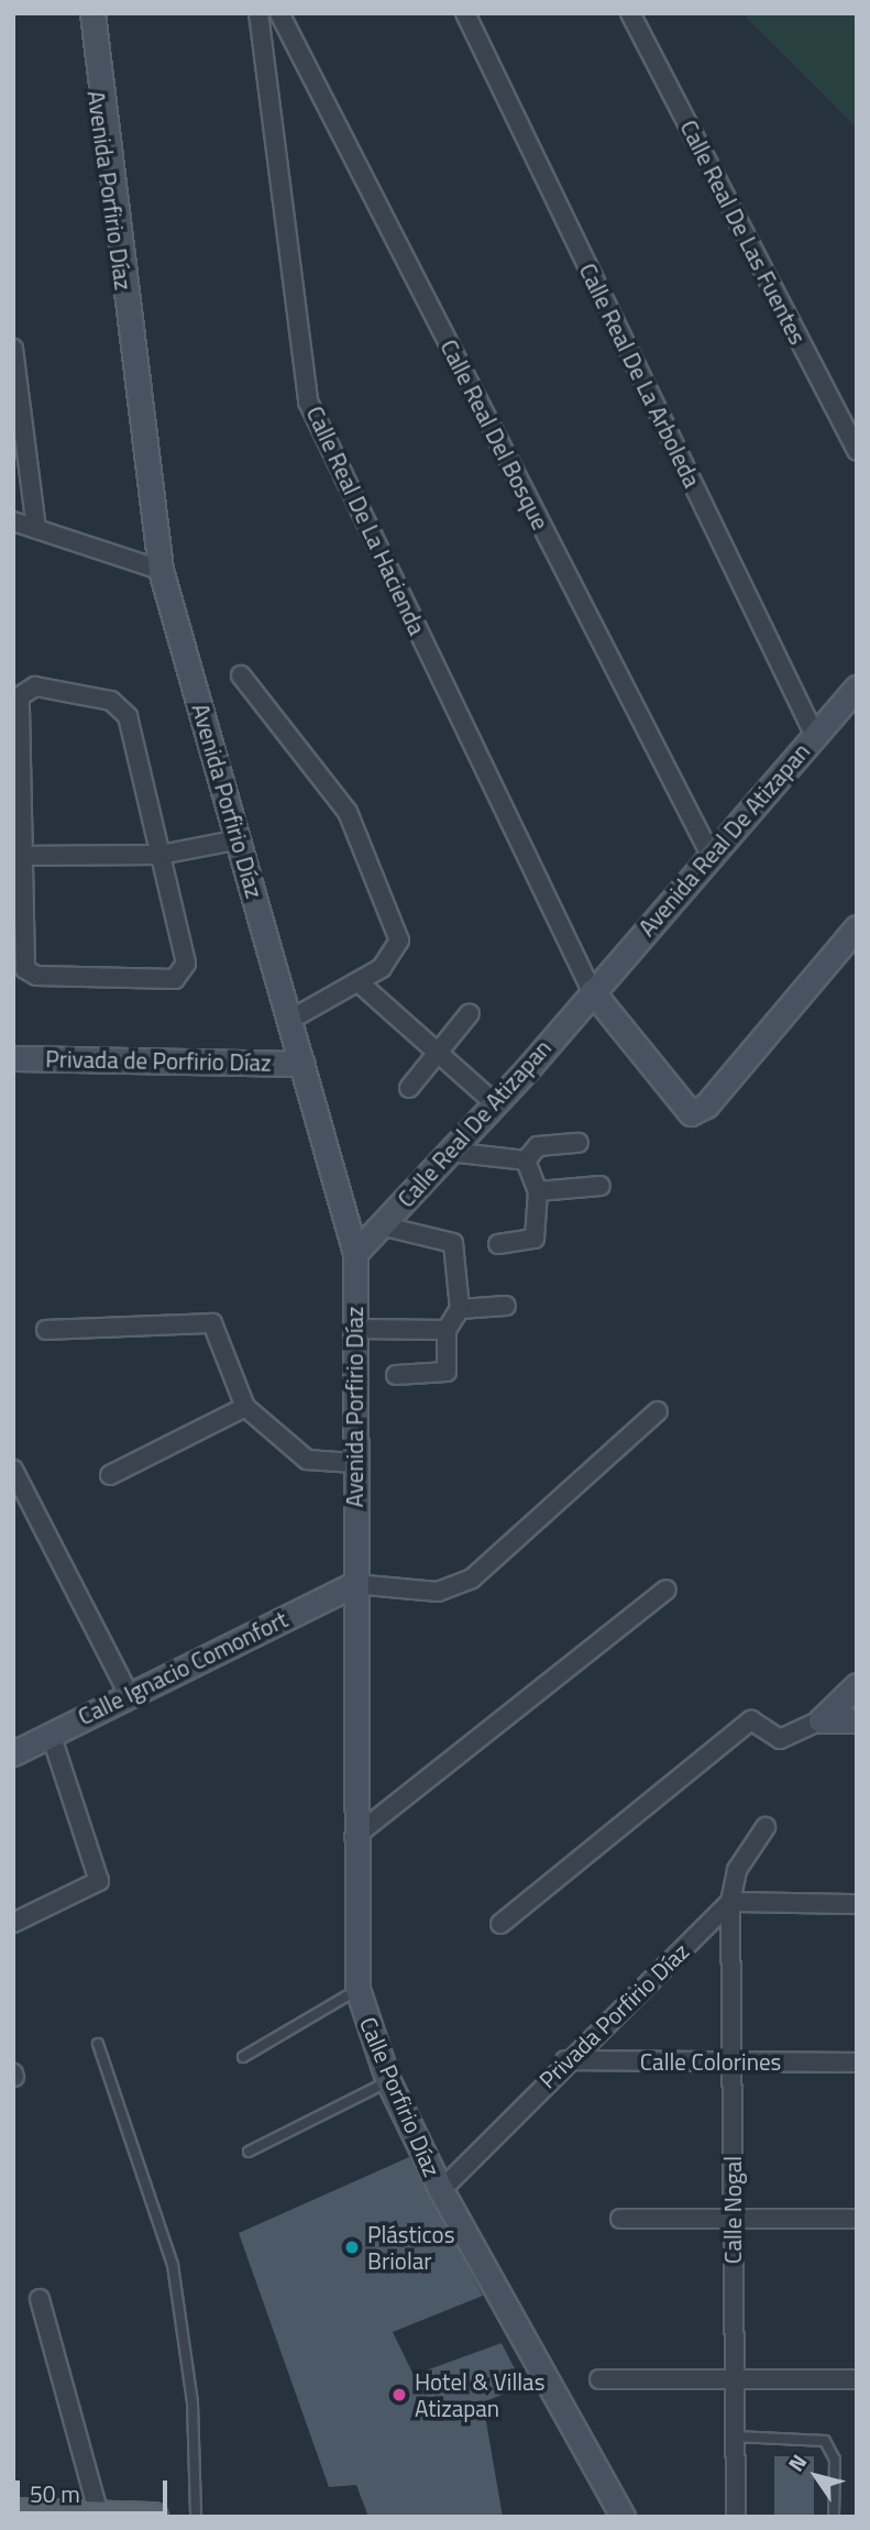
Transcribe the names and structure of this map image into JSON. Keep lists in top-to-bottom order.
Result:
{
  "streets": {
    "main road": [
      "Avenida Porfirio Díaz",
      "Avenida Real De Atizapan",
      "Privada de Porfirio Díaz",
      "Calle Real De Atizapan",
      "Calle Ignacio Comonfort",
      "Calle Porfirio Díaz"
    ],
    "street": [
      "Calle Real De Las Fuentes",
      "Calle Real De La Arboleda",
      "Calle Real Del Bosque",
      "Calle Real De La Hacienda",
      "Privada Porfirio Díaz",
      "Calle Colorines",
      "Calle Nogal"
    ]
  },
  "crossings": [
    ["Avenida Porfirio Díaz", "Privada de Porfirio Díaz"],
    ["Avenida Porfirio Díaz", "Calle Real De Atizapan"],
    ["Avenida Porfirio Díaz", "Calle Ignacio Comonfort"],
    ["Avenida Porfirio Díaz", "Calle Porfirio Díaz"],
    ["Calle Real De La Arboleda", "Avenida Real De Atizapan"],
    ["Calle Real Del Bosque", "Avenida Real De Atizapan"],
    ["Calle Real De La Hacienda", "Avenida Real De Atizapan"],
    ["Calle Real De La Hacienda", "Calle Real De Atizapan"],
    ["Avenida Real De Atizapan", "Calle Real De Atizapan"],
    ["Calle Ignacio Comonfort", "Calle Porfirio Díaz"],
    ["Privada Porfirio Díaz", "Calle Colorines"],
    ["Privada Porfirio Díaz", "Calle Porfirio Díaz"],
    ["Privada Porfirio Díaz", "Calle Nogal"],
    ["Calle Colorines", "Calle Nogal"]
  ],
  "places": ["Plásticos Briolar", "Hotel & Villas Atizapan"],
  "scale_bar": "50 m",
  "north": "top left"
}
